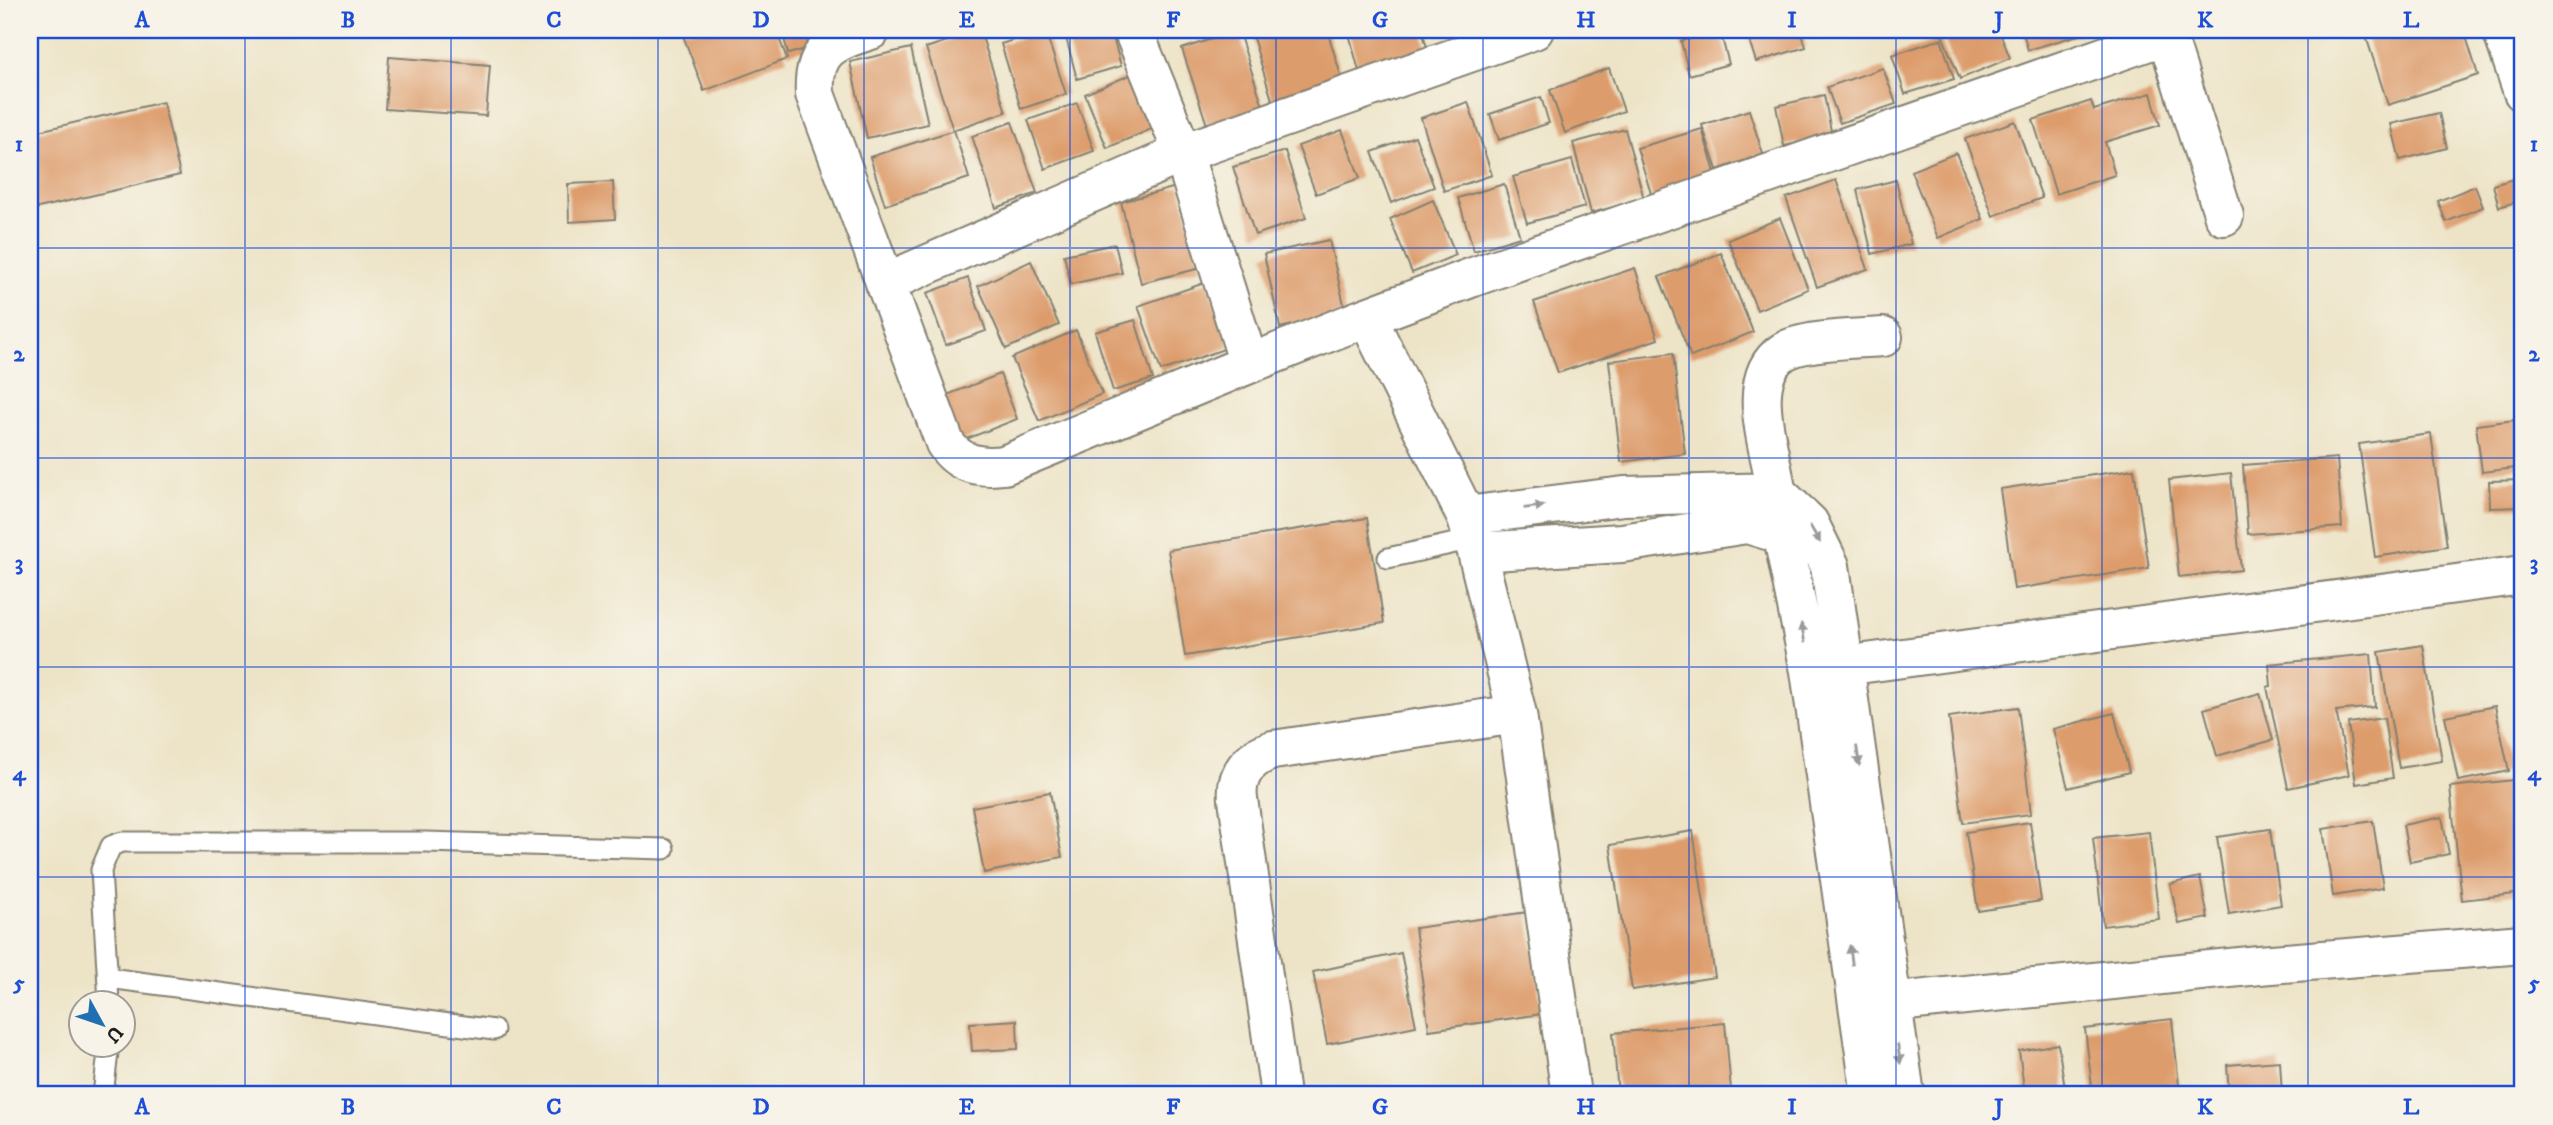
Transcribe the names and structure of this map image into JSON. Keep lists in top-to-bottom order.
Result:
{
  "north": "bottom right",
  "grid": {
    "columns": [
      "A",
      "B",
      "C",
      "D",
      "E",
      "F",
      "G",
      "H",
      "I",
      "J",
      "K",
      "L"
    ],
    "rows": [
      "1",
      "2",
      "3",
      "4",
      "5"
    ]
  }
}
